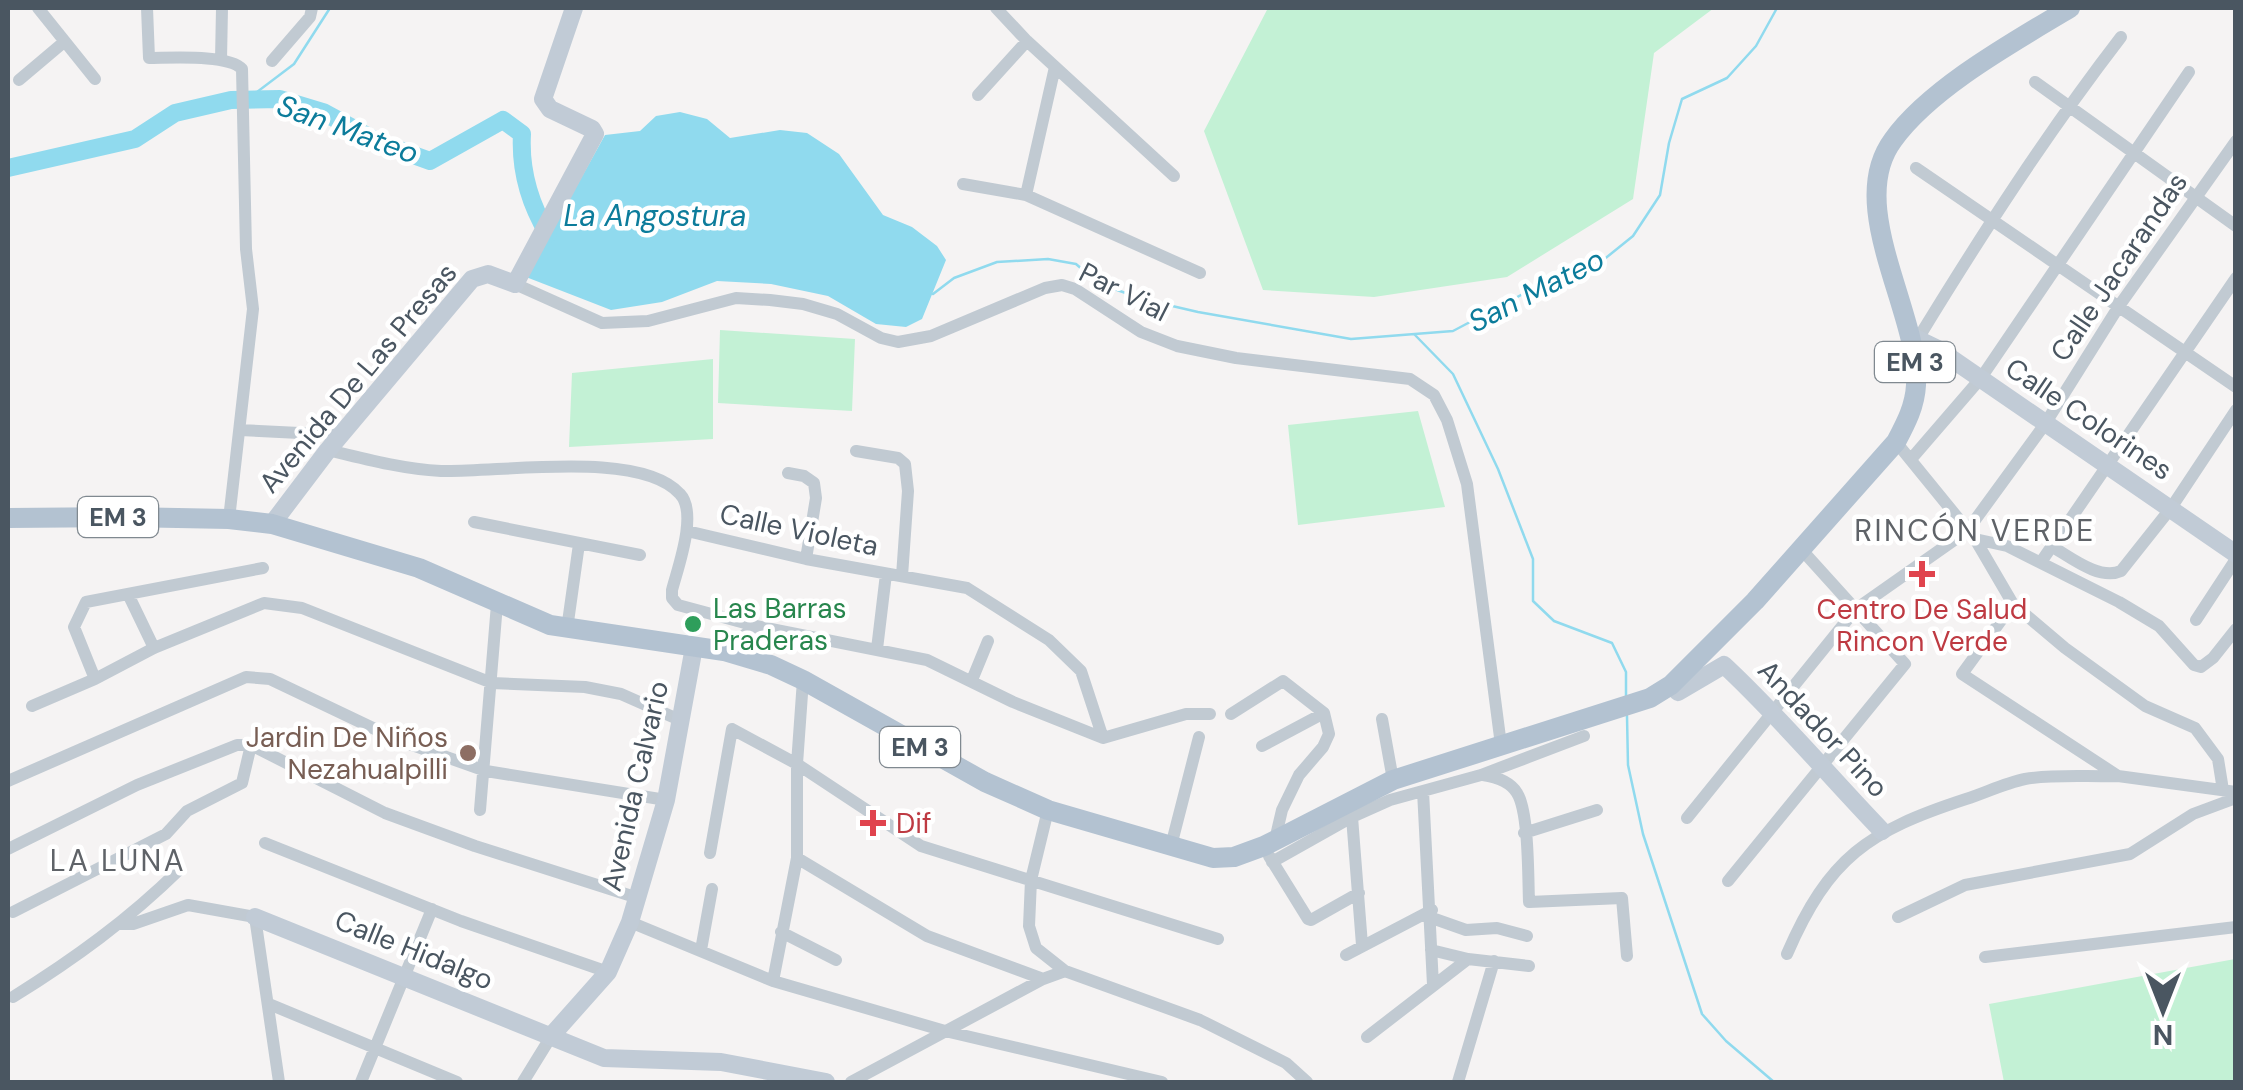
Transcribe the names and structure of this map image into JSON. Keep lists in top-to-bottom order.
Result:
{
  "streets": {
    "main road": ["EM 3"],
    "street": [
      "Calle Jacarandas",
      "Par Vial",
      "Avenida De Las Presas",
      "Calle Colorines",
      "Calle Violeta",
      "Andador Pino",
      "Avenida Calvario",
      "Calle Hidalgo"
    ]
  },
  "crossings": [
    ["Calle Jacarandas", "Calle Colorines"],
    ["Calle Jacarandas", "Andador Pino"],
    ["Par Vial", "EM 3"],
    ["Par Vial", "Avenida De Las Presas"],
    ["EM 3", "Avenida De Las Presas"],
    ["EM 3", "Calle Colorines"],
    ["EM 3", "Andador Pino"],
    ["EM 3", "Avenida Calvario"],
    ["Avenida De Las Presas", "Calle Violeta"],
    ["Avenida Calvario", "Calle Hidalgo"]
  ],
  "districts": ["RINCÓN VERDE", "LA LUNA"],
  "water": ["San Mateo", "La Angostura"],
  "places": {
    "health": ["Centro De Salud Rincon Verde", "Dif"],
    "other": ["Las Barras Praderas", "Jardin De Niños Nezahualpilli"]
  },
  "north": "bottom"
}
